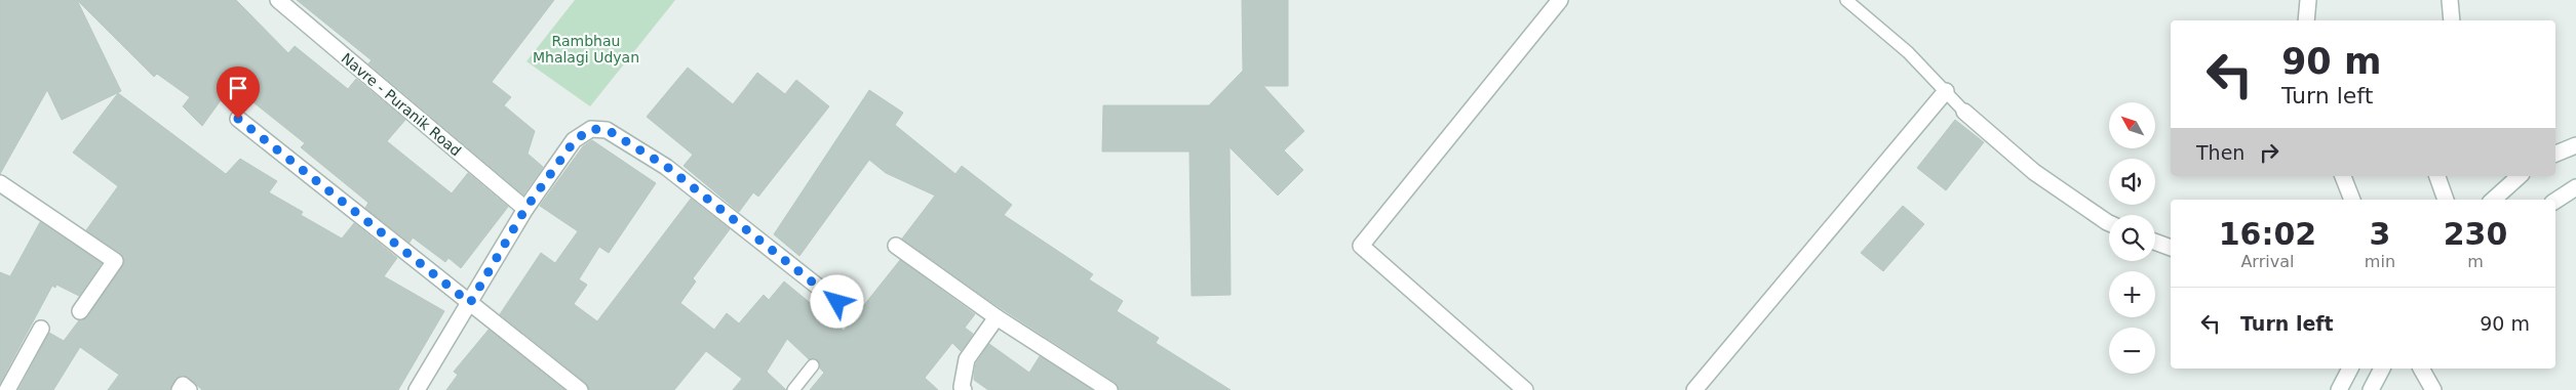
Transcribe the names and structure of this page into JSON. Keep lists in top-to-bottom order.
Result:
{
  "streets": {
    "street": ["Navre - Puranik Road"]
  },
  "parks": ["Rambhau Mhalagi Udyan"],
  "north": "top left",
  "page": {
    "turn": ["90 m", "Turn left"],
    "map_buttons": ["+", "−"],
    "then": "Then",
    "eta": [
      "16:02",
      "Arrival",
      "3",
      "min",
      "230",
      "m"
    ],
    "list": [
      {
        "name": "Turn left",
        "value": "90 m"
      }
    ]
  }
}
